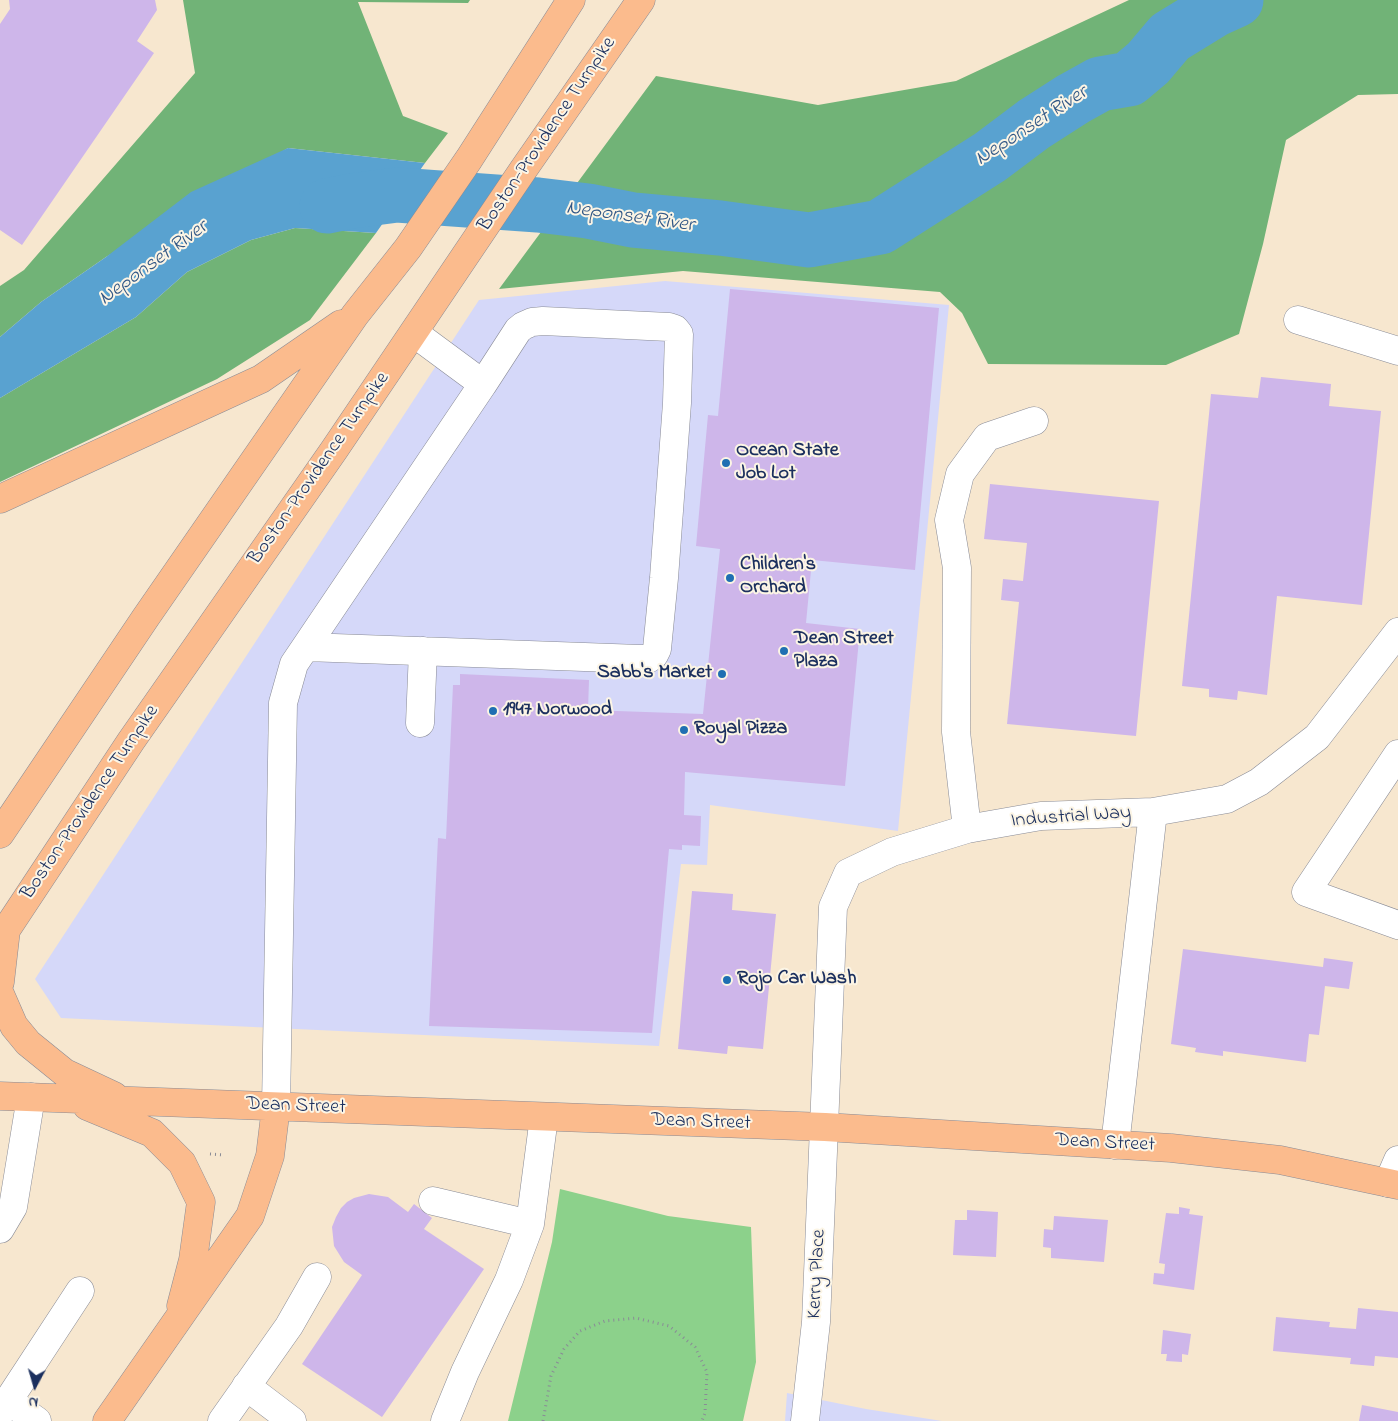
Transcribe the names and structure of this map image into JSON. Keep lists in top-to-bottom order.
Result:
{
  "streets": {
    "main road": ["Boston-Providence Turnpike", "Dean Street"],
    "street": ["Industrial Way", "Kerry Place"]
  },
  "crossings": [
    ["Industrial Way", "Dean Street"],
    ["Industrial Way", "Kerry Place"],
    ["Dean Street", "Kerry Place"]
  ],
  "water": ["Neponset River"],
  "places": [
    "Ocean State Job Lot",
    "Children's Orchard",
    "Dean Street Plaza",
    "Sabb's Market",
    "1947 Norwood",
    "Royal Pizza",
    "Rojo Car Wash"
  ],
  "north": "bottom"
}
